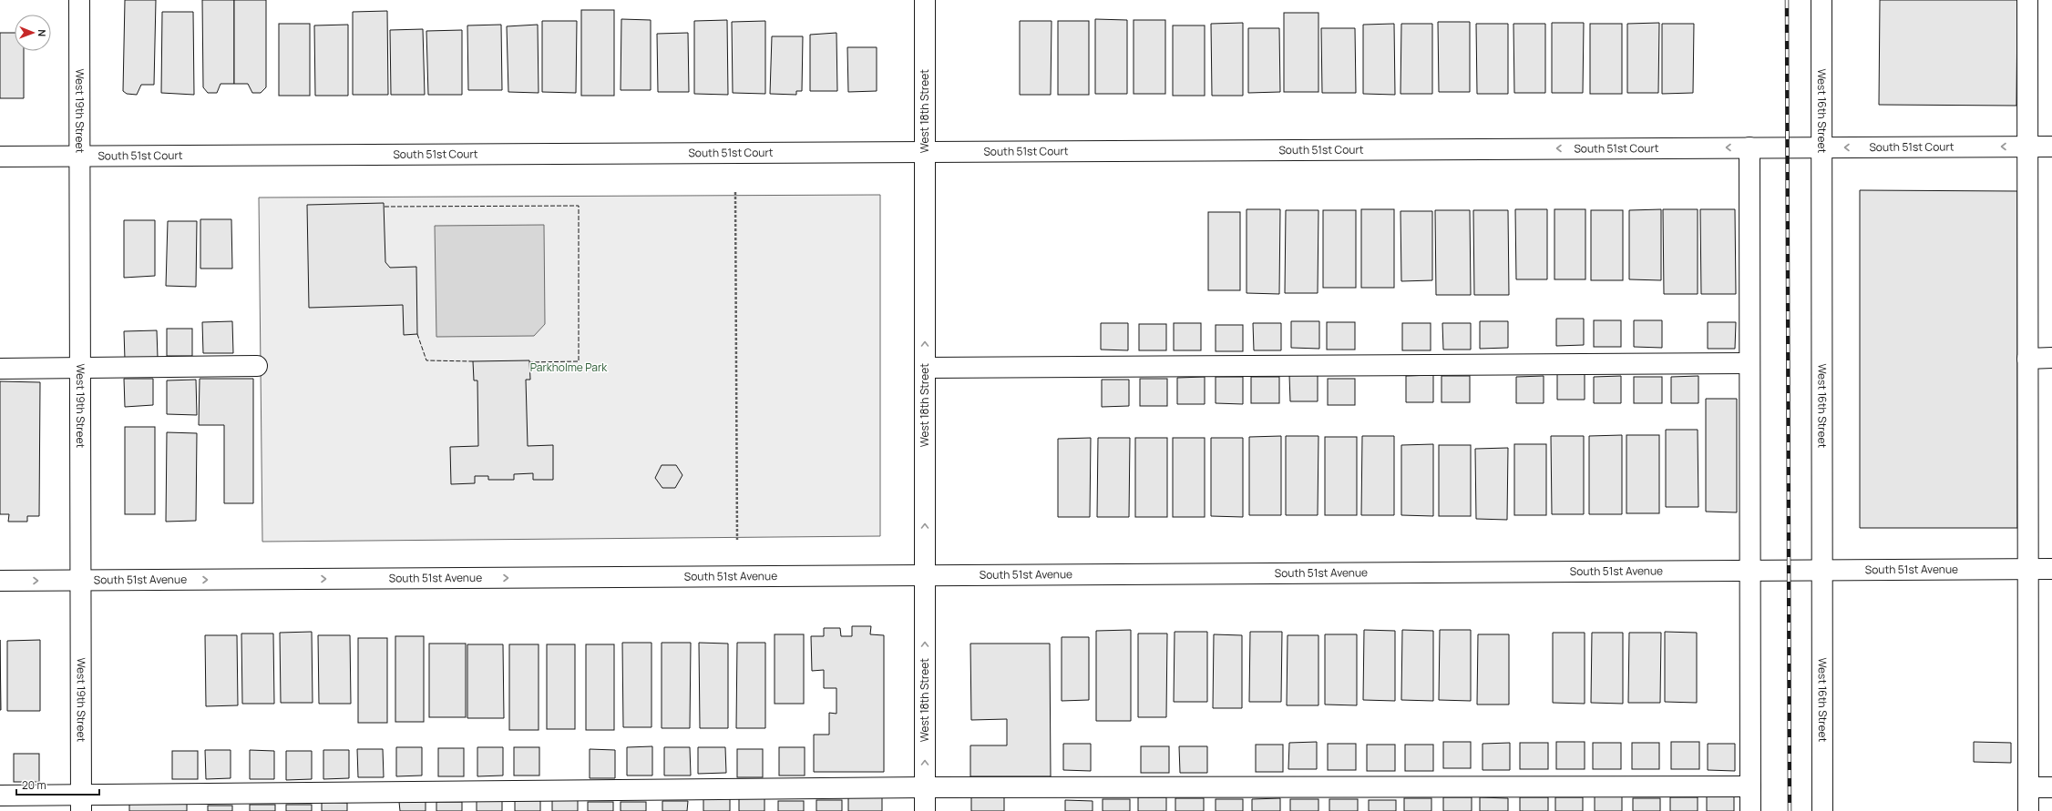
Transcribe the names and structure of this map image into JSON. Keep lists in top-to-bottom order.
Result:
{
  "streets": {
    "street": [
      "West 19th Street",
      "West 18th Street",
      "West 16th Street",
      "South 51st Court",
      "South 51st Avenue"
    ]
  },
  "crossings": [
    ["West 19th Street", "South 51st Court"],
    ["West 19th Street", "South 51st Avenue"],
    ["West 18th Street", "South 51st Court"],
    ["West 18th Street", "South 51st Avenue"],
    ["West 16th Street", "South 51st Court"],
    ["West 16th Street", "South 51st Avenue"]
  ],
  "one_way": ["West 18th Street", "South 51st Court", "South 51st Avenue"],
  "parks": ["Parkholme Park"],
  "scale_bar": "20 m",
  "north": "right"
}
